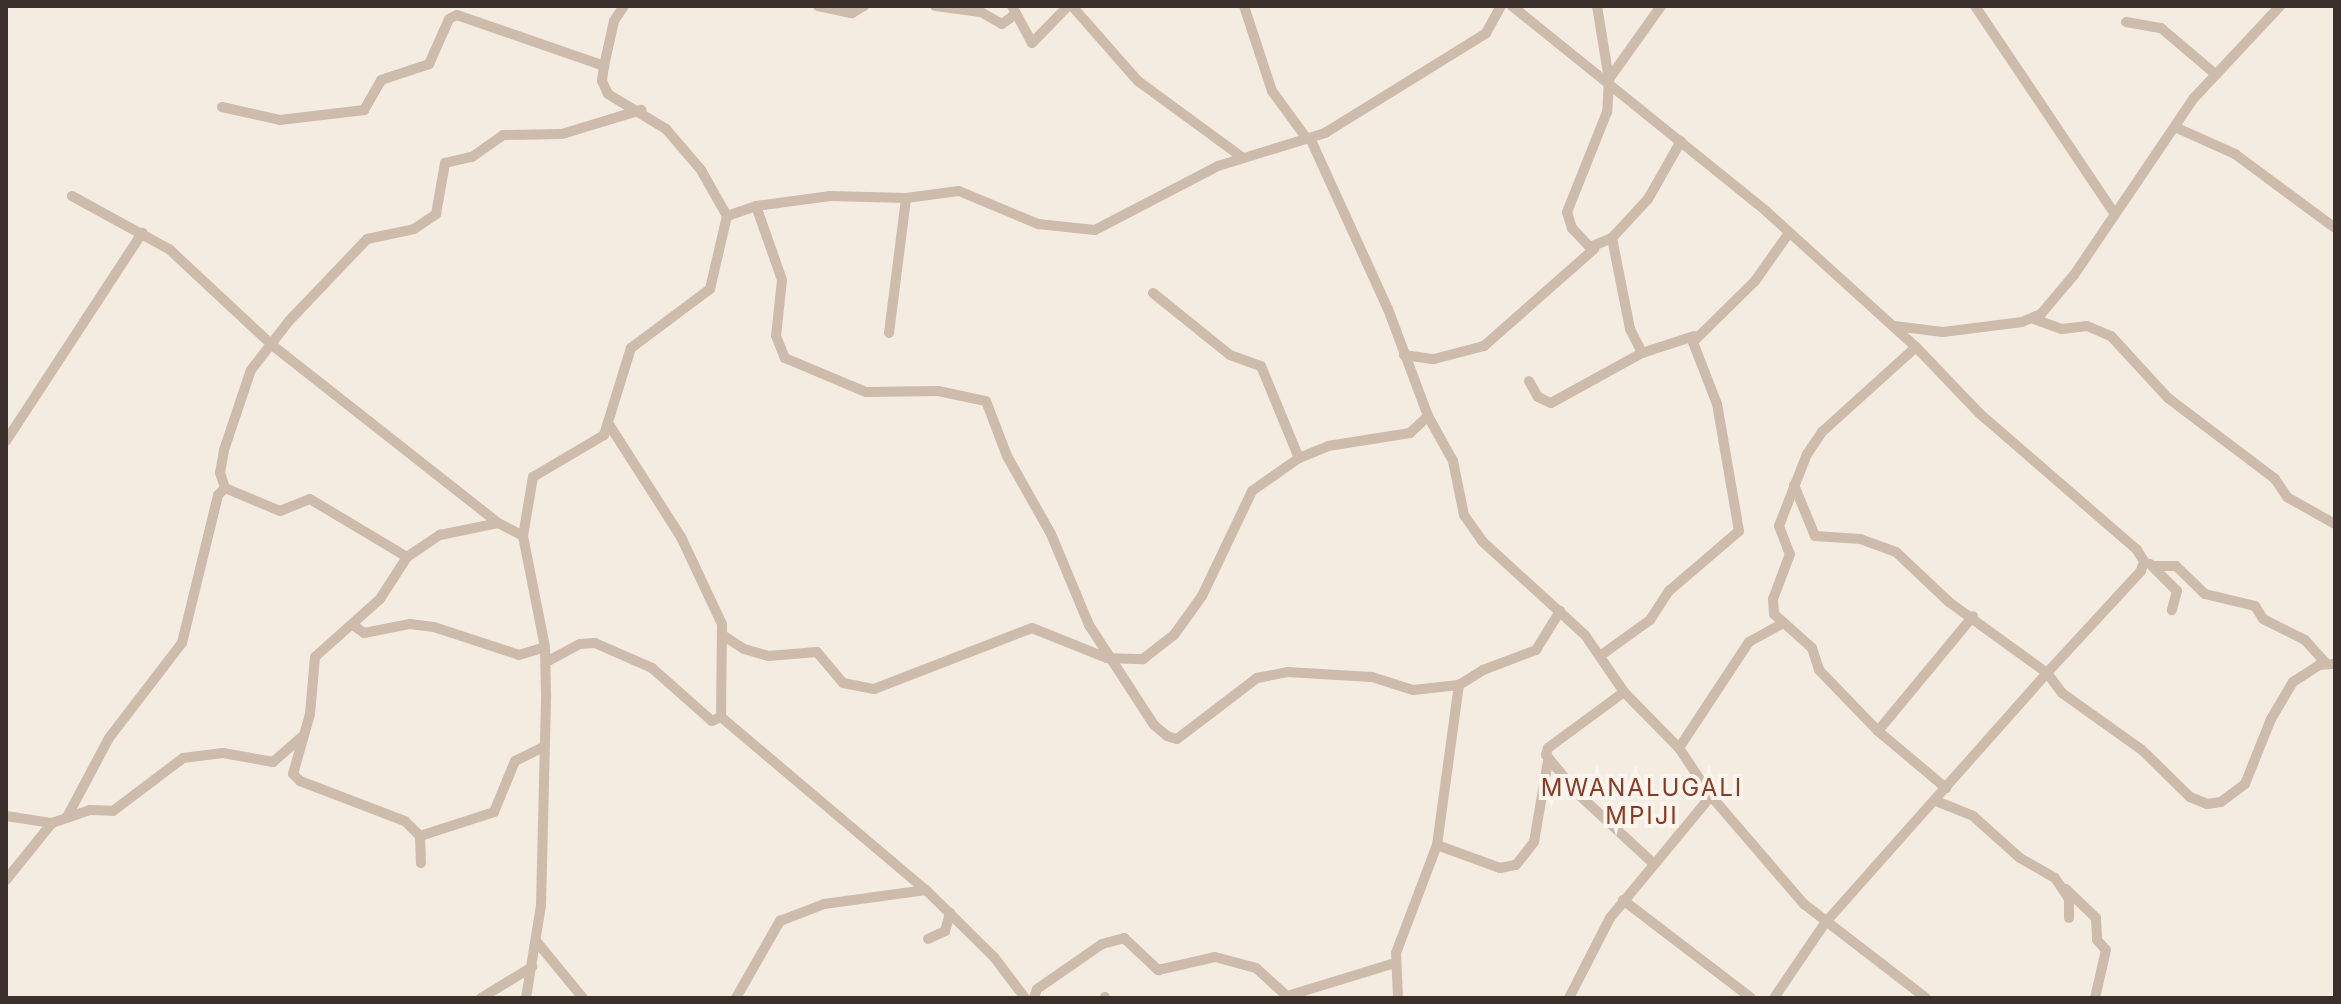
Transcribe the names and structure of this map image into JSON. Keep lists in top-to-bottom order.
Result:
{
  "districts": ["MWANALUGALI MPIJI"]
}
